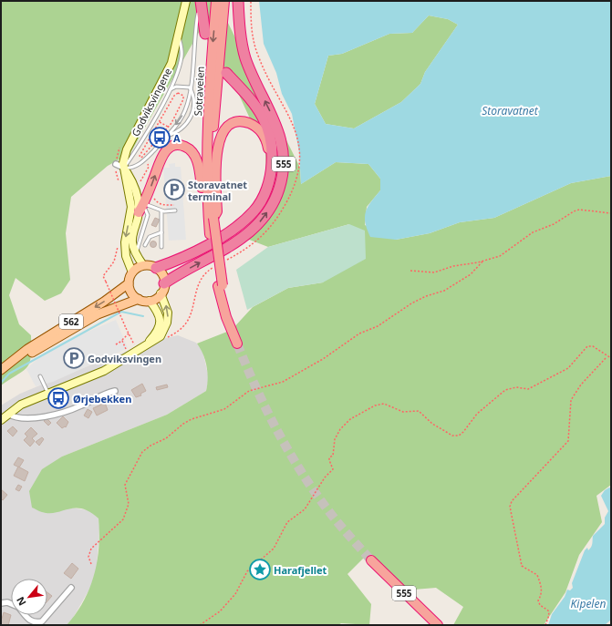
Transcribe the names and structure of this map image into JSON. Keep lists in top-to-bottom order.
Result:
{
  "streets": {
    "highway": ["Sotraveien", "555"],
    "main road": ["Godviksvingene", "562"]
  },
  "crossings": [
    ["Sotraveien", "Godviksvingene"],
    ["Sotraveien", "555"],
    ["Godviksvingene", "555"],
    ["Godviksvingene", "562"],
    ["555", "562"]
  ],
  "water": ["Storavatnet", "Kipelen"],
  "places": {
    "bus stop": ["A", "Ørjebekken"],
    "parking": ["Storavatnet terminal", "Godviksvingen"],
    "place": ["Harafjellet"]
  },
  "north": "bottom left"
}
